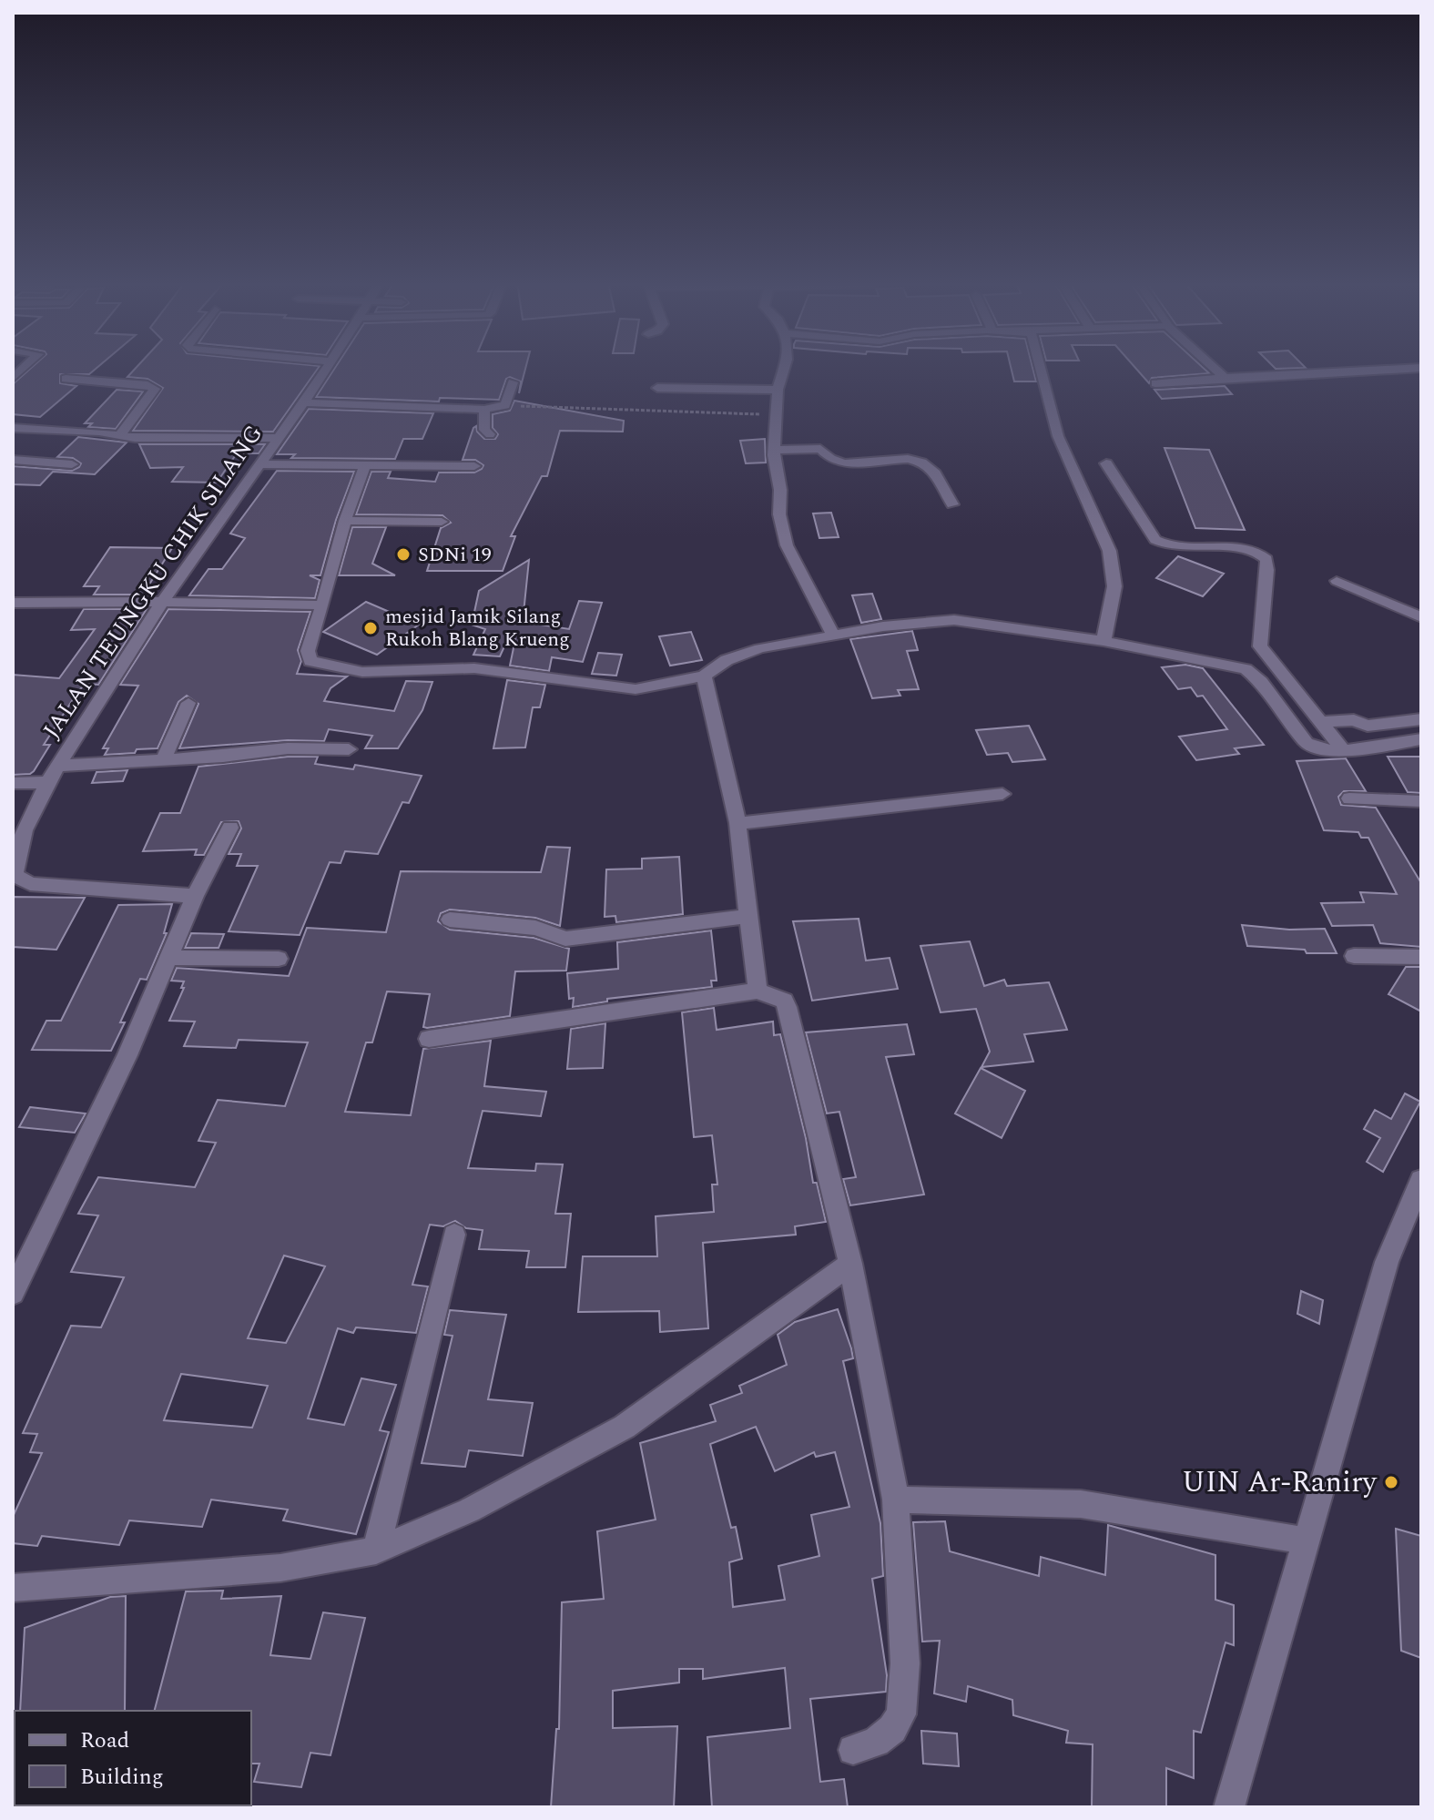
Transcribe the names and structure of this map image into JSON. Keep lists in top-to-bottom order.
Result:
{
  "streets": {
    "street": ["JALAN TEUNGKU CHIK SILANG"]
  },
  "places": ["SDNi 19", "mesjid Jamik Silang Rukoh Blang Krueng", "UIN Ar-Raniry"],
  "legend": ["Road", "Building"]
}
